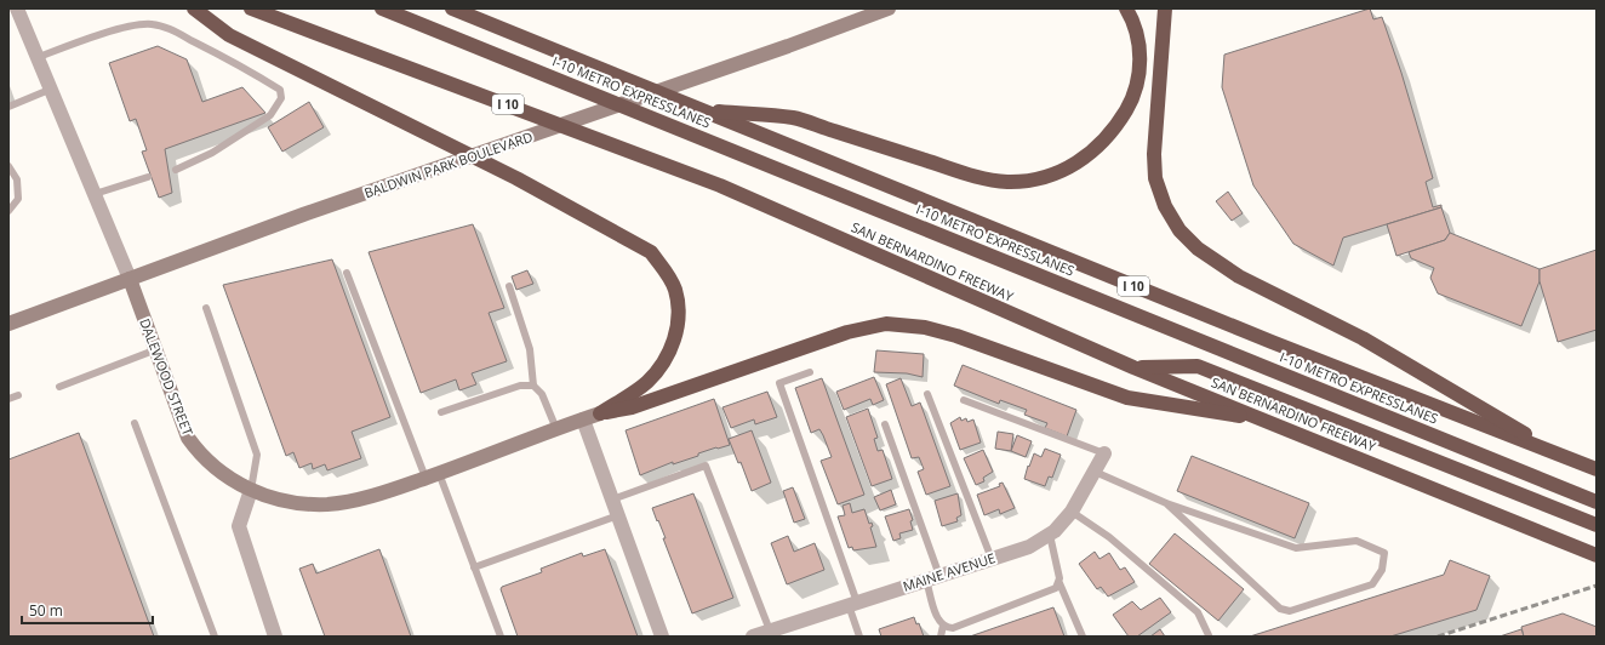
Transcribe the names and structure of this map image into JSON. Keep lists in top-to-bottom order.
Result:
{
  "streets": {
    "highway": ["I-10 METRO EXPRESSLANES", "I 10", "SAN BERNARDINO FREEWAY"],
    "main road": ["BALDWIN PARK BOULEVARD", "DALEWOOD STREET"],
    "street": ["MAINE AVENUE"]
  },
  "crossings": [
    ["BALDWIN PARK BOULEVARD", "DALEWOOD STREET"]
  ],
  "scale_bar": "50 m"
}
